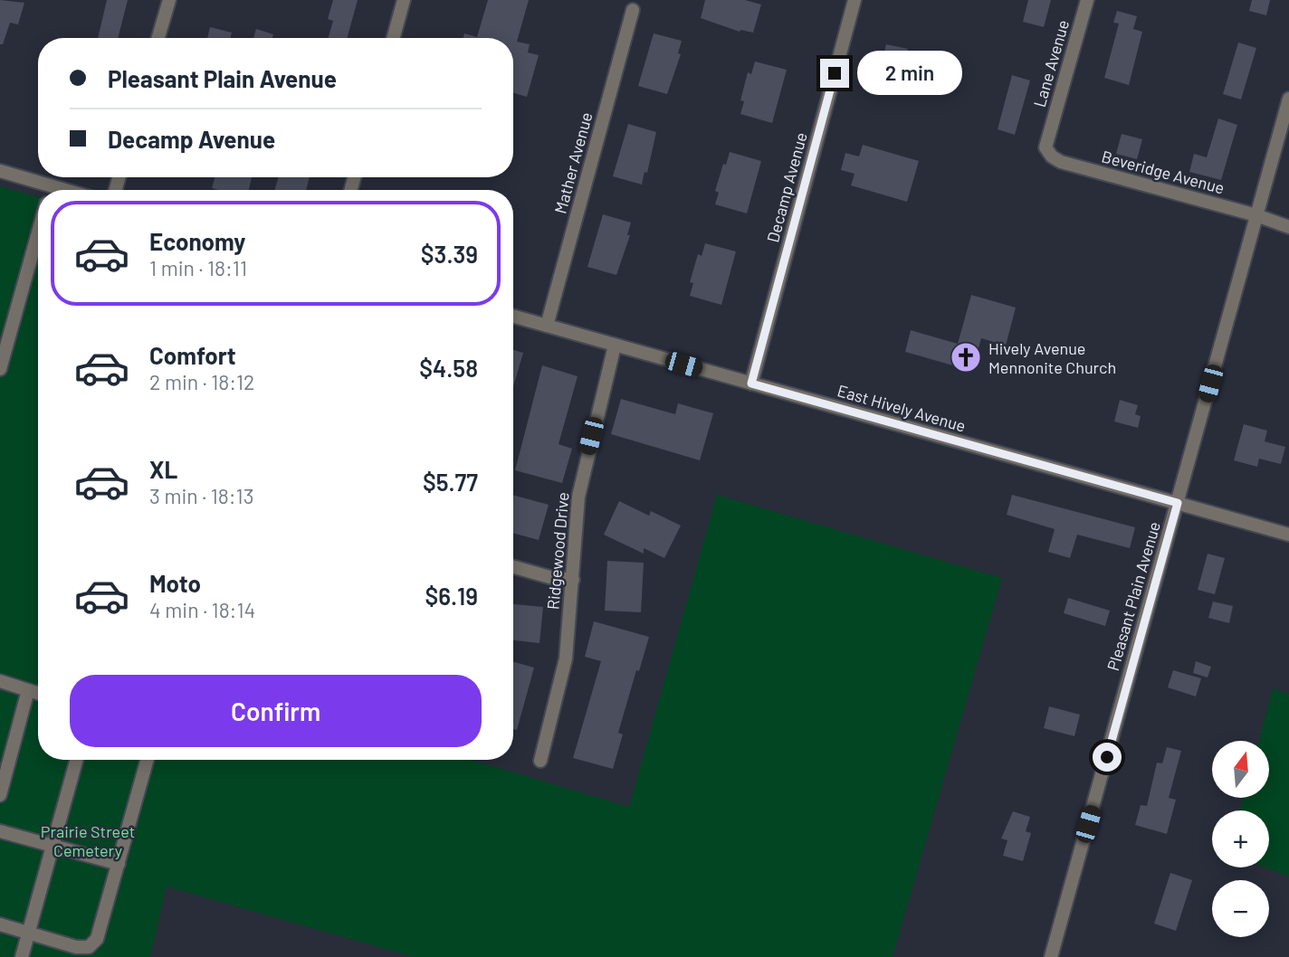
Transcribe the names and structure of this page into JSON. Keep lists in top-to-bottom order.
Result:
{
  "streets": {
    "street": [
      "Lane Avenue",
      "Mather Avenue",
      "Beveridge Avenue",
      "Decamp Avenue",
      "East Hively Avenue",
      "Ridgewood Drive",
      "Pleasant Plain Avenue"
    ]
  },
  "crossings": [
    ["Lane Avenue", "Beveridge Avenue"],
    ["Mather Avenue", "East Hively Avenue"],
    ["Beveridge Avenue", "Pleasant Plain Avenue"],
    ["Decamp Avenue", "East Hively Avenue"],
    ["East Hively Avenue", "Ridgewood Drive"],
    ["East Hively Avenue", "Pleasant Plain Avenue"]
  ],
  "parks": ["Prairie Street Cemetery"],
  "places": {
    "church": ["Hively Avenue Mennonite Church"]
  },
  "north": "top",
  "page": {
    "banner": ["Pleasant Plain Avenue", "Decamp Avenue"],
    "bubble": "2 min",
    "list": [
      {
        "name": "Economy",
        "note": "1 min · 18:11",
        "value": "$3.39"
      },
      {
        "name": "Comfort",
        "note": "2 min · 18:12",
        "value": "$4.58"
      },
      {
        "name": "XL",
        "note": "3 min · 18:13",
        "value": "$5.77"
      },
      {
        "name": "Moto",
        "note": "4 min · 18:14",
        "value": "$6.19"
      }
    ],
    "buttons": "Confirm",
    "map_buttons": ["+", "−"]
  }
}
